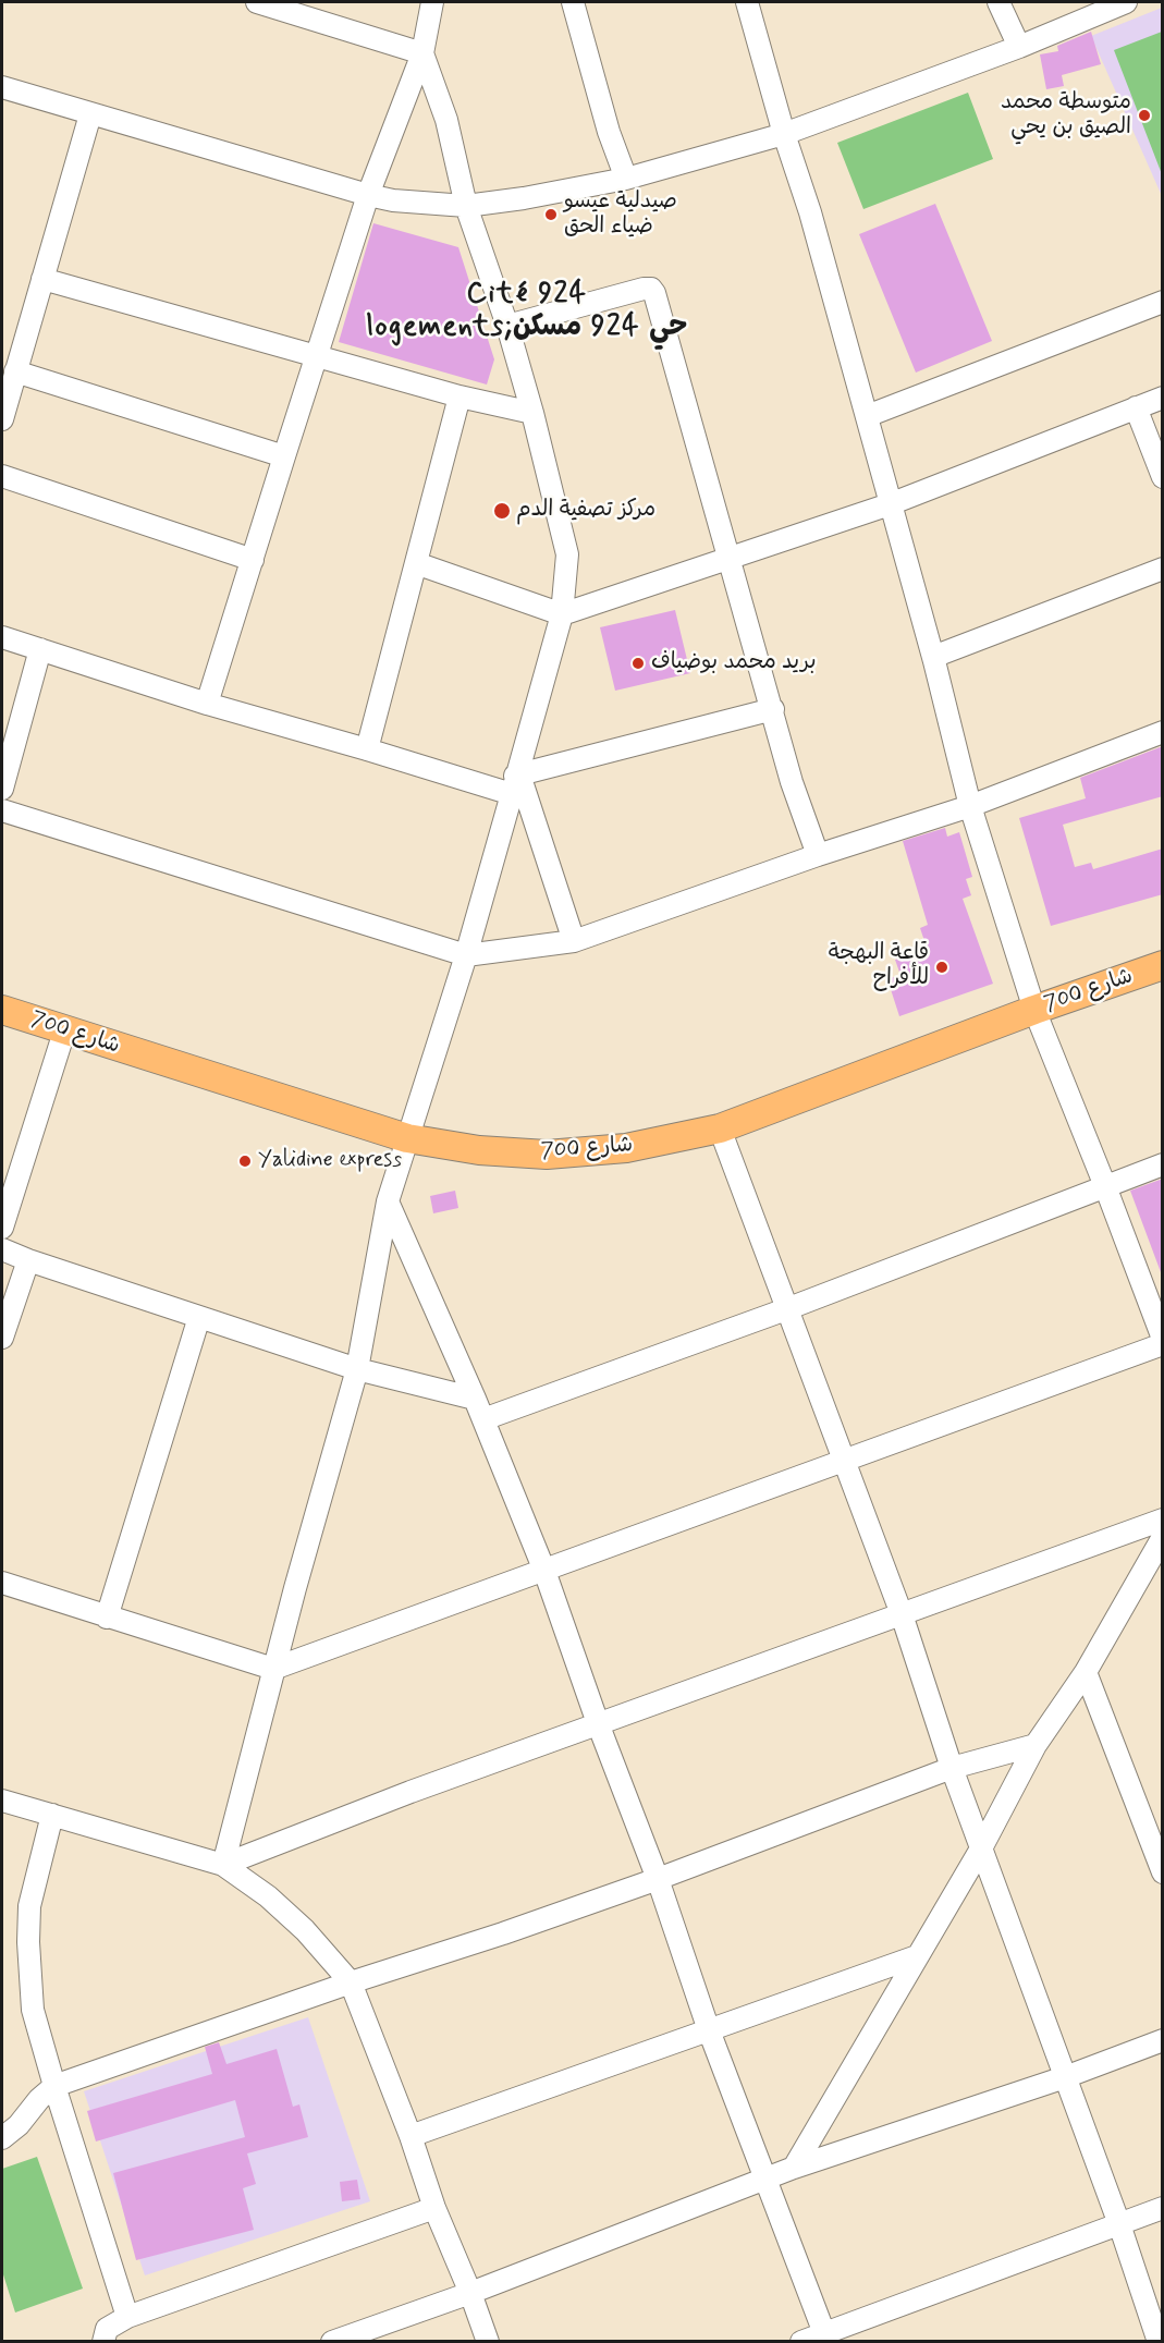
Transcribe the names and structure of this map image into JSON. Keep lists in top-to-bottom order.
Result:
{
  "streets": {
    "main road": ["شارع 700"]
  },
  "districts": ["Cité 924 logements;حي 924 مسكن"],
  "places": [
    "متوسطة محمد الصيق بن يحي",
    "صيدلية عيسو ضياء الحق",
    "مركز تصفية الدم",
    "بريد محمد بوضياف",
    "قاعة البهجة للأفراح",
    "Yalidine express"
  ]
}
